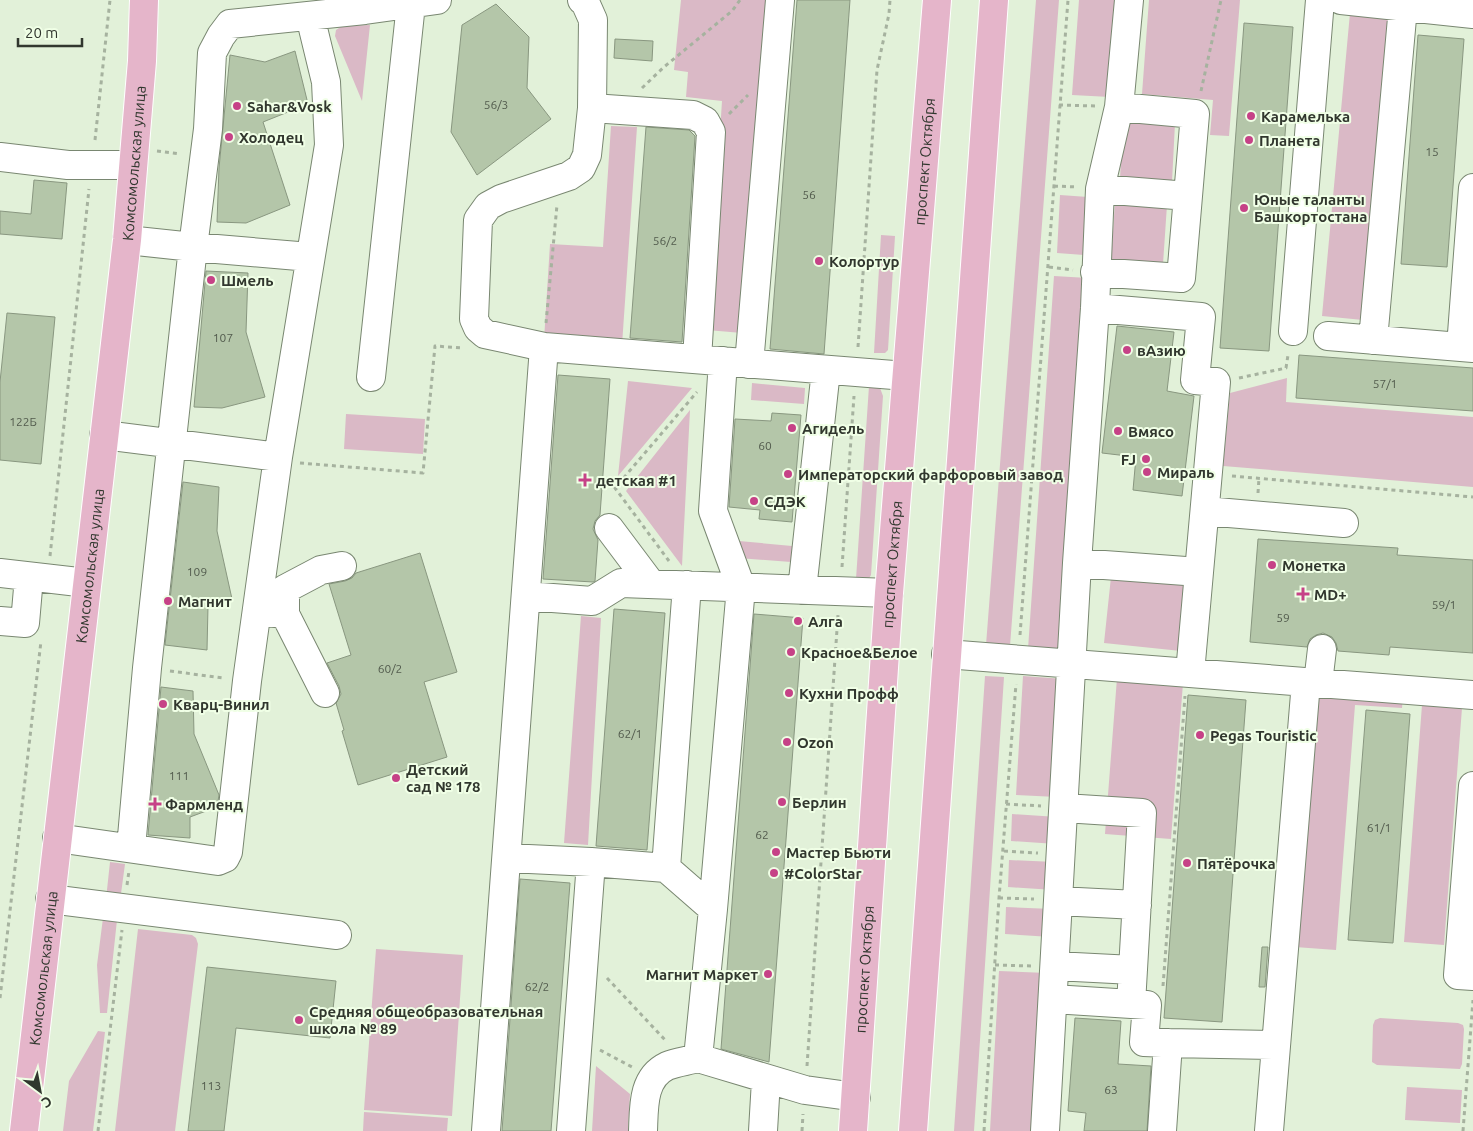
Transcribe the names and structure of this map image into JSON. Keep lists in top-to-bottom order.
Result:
{
  "streets": {
    "main road": ["проспект Октября", "Комсомольская улица"]
  },
  "places": {
    "other": [
      "Sahar&Vosk",
      "Карамелька",
      "Холодец",
      "Планета",
      "Юные таланты Башкортостана",
      "Колортур",
      "Шмель",
      "вАзию",
      "Агидель",
      "Вмясо",
      "FJ",
      "Мираль",
      "Императорский фарфоровый завод",
      "СДЭК",
      "Монетка",
      "Магнит",
      "Алга",
      "Красное&Белое",
      "Кухни Профф",
      "Кварц-Винил",
      "Pegas Touristic",
      "Ozon",
      "Детский сад № 178",
      "Берлин",
      "Мастер Бьюти",
      "Пятёрочка",
      "#ColorStar",
      "Магнит Маркет",
      "Средняя общеобразовательная школа № 89"
    ],
    "health": ["детская #1", "MD+", "Фармленд"]
  },
  "house_numbers": [
    "56/3",
    "15",
    "56",
    "56/2",
    "107",
    "57/1",
    "122Б",
    "60",
    "109",
    "59/1",
    "59",
    "60/2",
    "62/1",
    "111",
    "61/1",
    "62",
    "62/2",
    "113",
    "63"
  ],
  "scale_bar": "20 m",
  "north": "bottom right"
}
